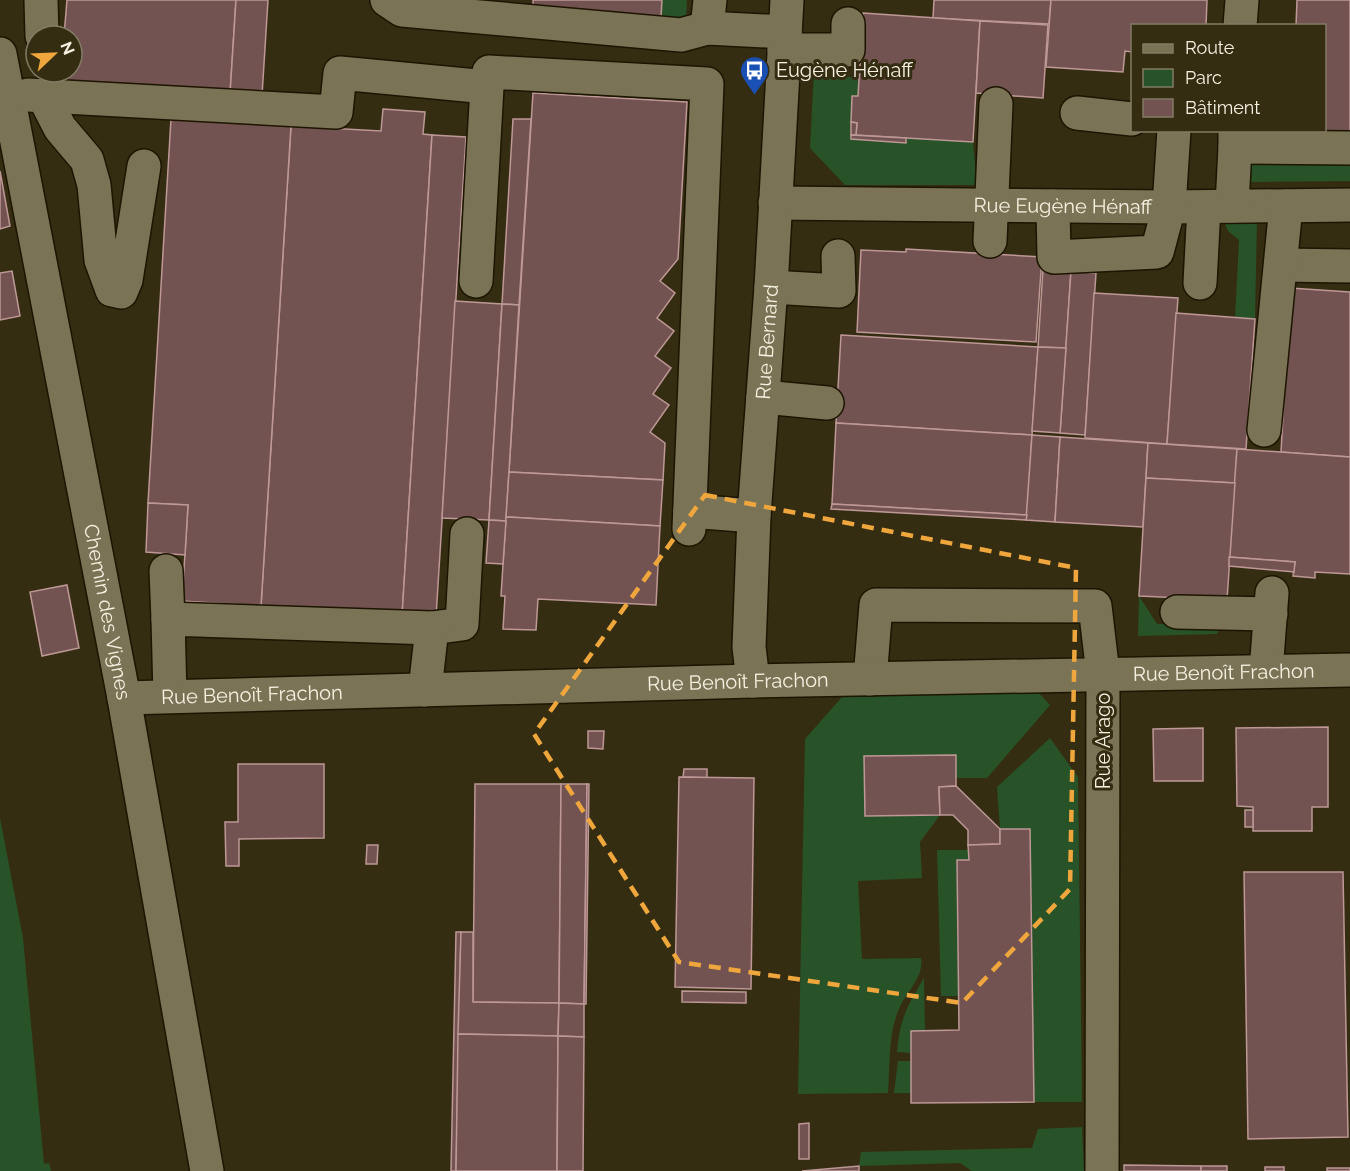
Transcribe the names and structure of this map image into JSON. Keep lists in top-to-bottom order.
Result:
{
  "streets": {
    "street": [
      "Rue Eugène Hénaff",
      "Rue Bernard",
      "Chemin des Vignes",
      "Rue Benoît Frachon",
      "Rue Arago"
    ]
  },
  "crossings": [
    ["Rue Eugène Hénaff", "Rue Bernard"],
    ["Rue Bernard", "Rue Benoît Frachon"],
    ["Chemin des Vignes", "Rue Benoît Frachon"],
    ["Rue Benoît Frachon", "Rue Arago"]
  ],
  "places": {
    "bus stop": ["Eugène Hénaff"]
  },
  "legend": ["Route", "Parc", "Bâtiment"],
  "north": "top right"
}
